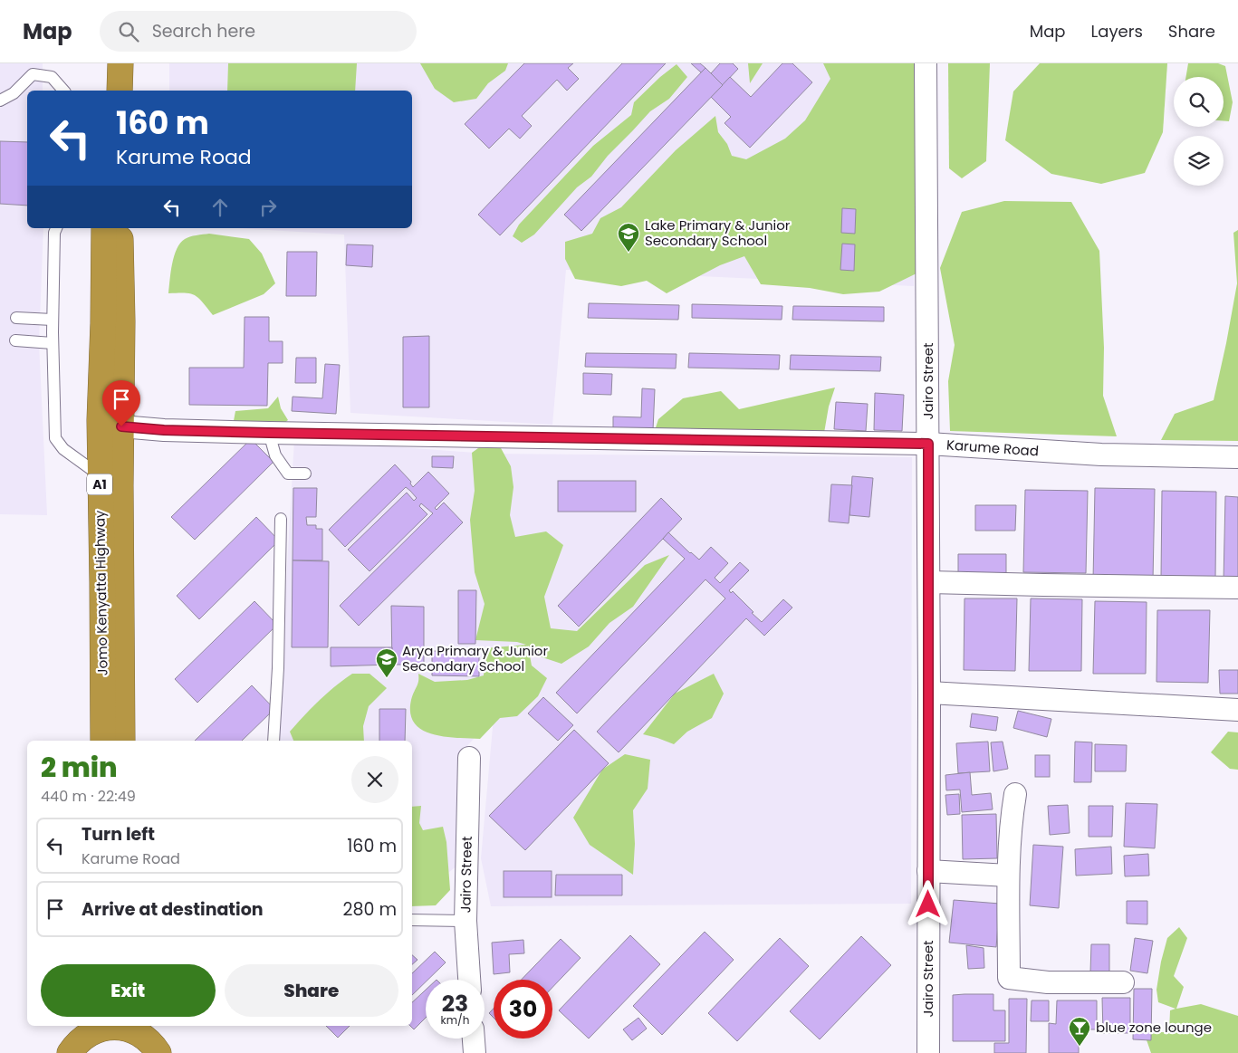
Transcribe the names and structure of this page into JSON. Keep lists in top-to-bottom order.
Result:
{
  "streets": {
    "highway": ["A1", "Jomo Kenyatta Highway"],
    "street": ["Jairo Street", "Karume Road"]
  },
  "crossings": [
    ["Jairo Street", "Karume Road"],
    ["Karume Road", "Jomo Kenyatta Highway"]
  ],
  "places": {
    "school or university": ["Lake Primary & Junior Secondary School", "Arya Primary & Junior Secondary School"],
    "bar": ["blue zone lounge"]
  },
  "page": {
    "header": "Map",
    "search": "Search here",
    "nav": ["Map", "Layers", "Share"],
    "turn": ["160 m", "Karume Road"],
    "heading": ["2 min", "440 m · 22:49"],
    "list": [
      {
        "name": "Turn left",
        "note": "Karume Road",
        "value": "160 m"
      },
      {
        "name": "Arrive at destination",
        "value": "280 m"
      }
    ],
    "buttons": ["Exit", "Share"],
    "speed": "23 km/h",
    "limit": "30"
  }
}
